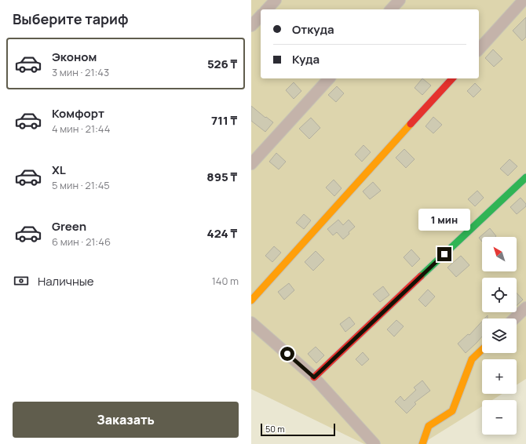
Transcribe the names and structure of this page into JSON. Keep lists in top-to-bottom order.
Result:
{
  "scale_bar": "50 m",
  "north": "top left",
  "page": {
    "heading": "Выберите тариф",
    "banner": ["Откуда", "Куда"],
    "list": [
      {
        "name": "Эконом",
        "note": "3 мин · 21:43",
        "value": "526 ₸"
      },
      {
        "name": "Комфорт",
        "note": "4 мин · 21:44",
        "value": "711 ₸"
      },
      {
        "name": "XL",
        "note": "5 мин · 21:45",
        "value": "895 ₸"
      },
      {
        "name": "Green",
        "note": "6 мин · 21:46",
        "value": "424 ₸"
      }
    ],
    "bubble": "1 мин",
    "map_buttons": ["+", "−"],
    "pay": ["Наличные", "140 m"],
    "buttons": "Заказать",
    "scale": "50 m"
  }
}
